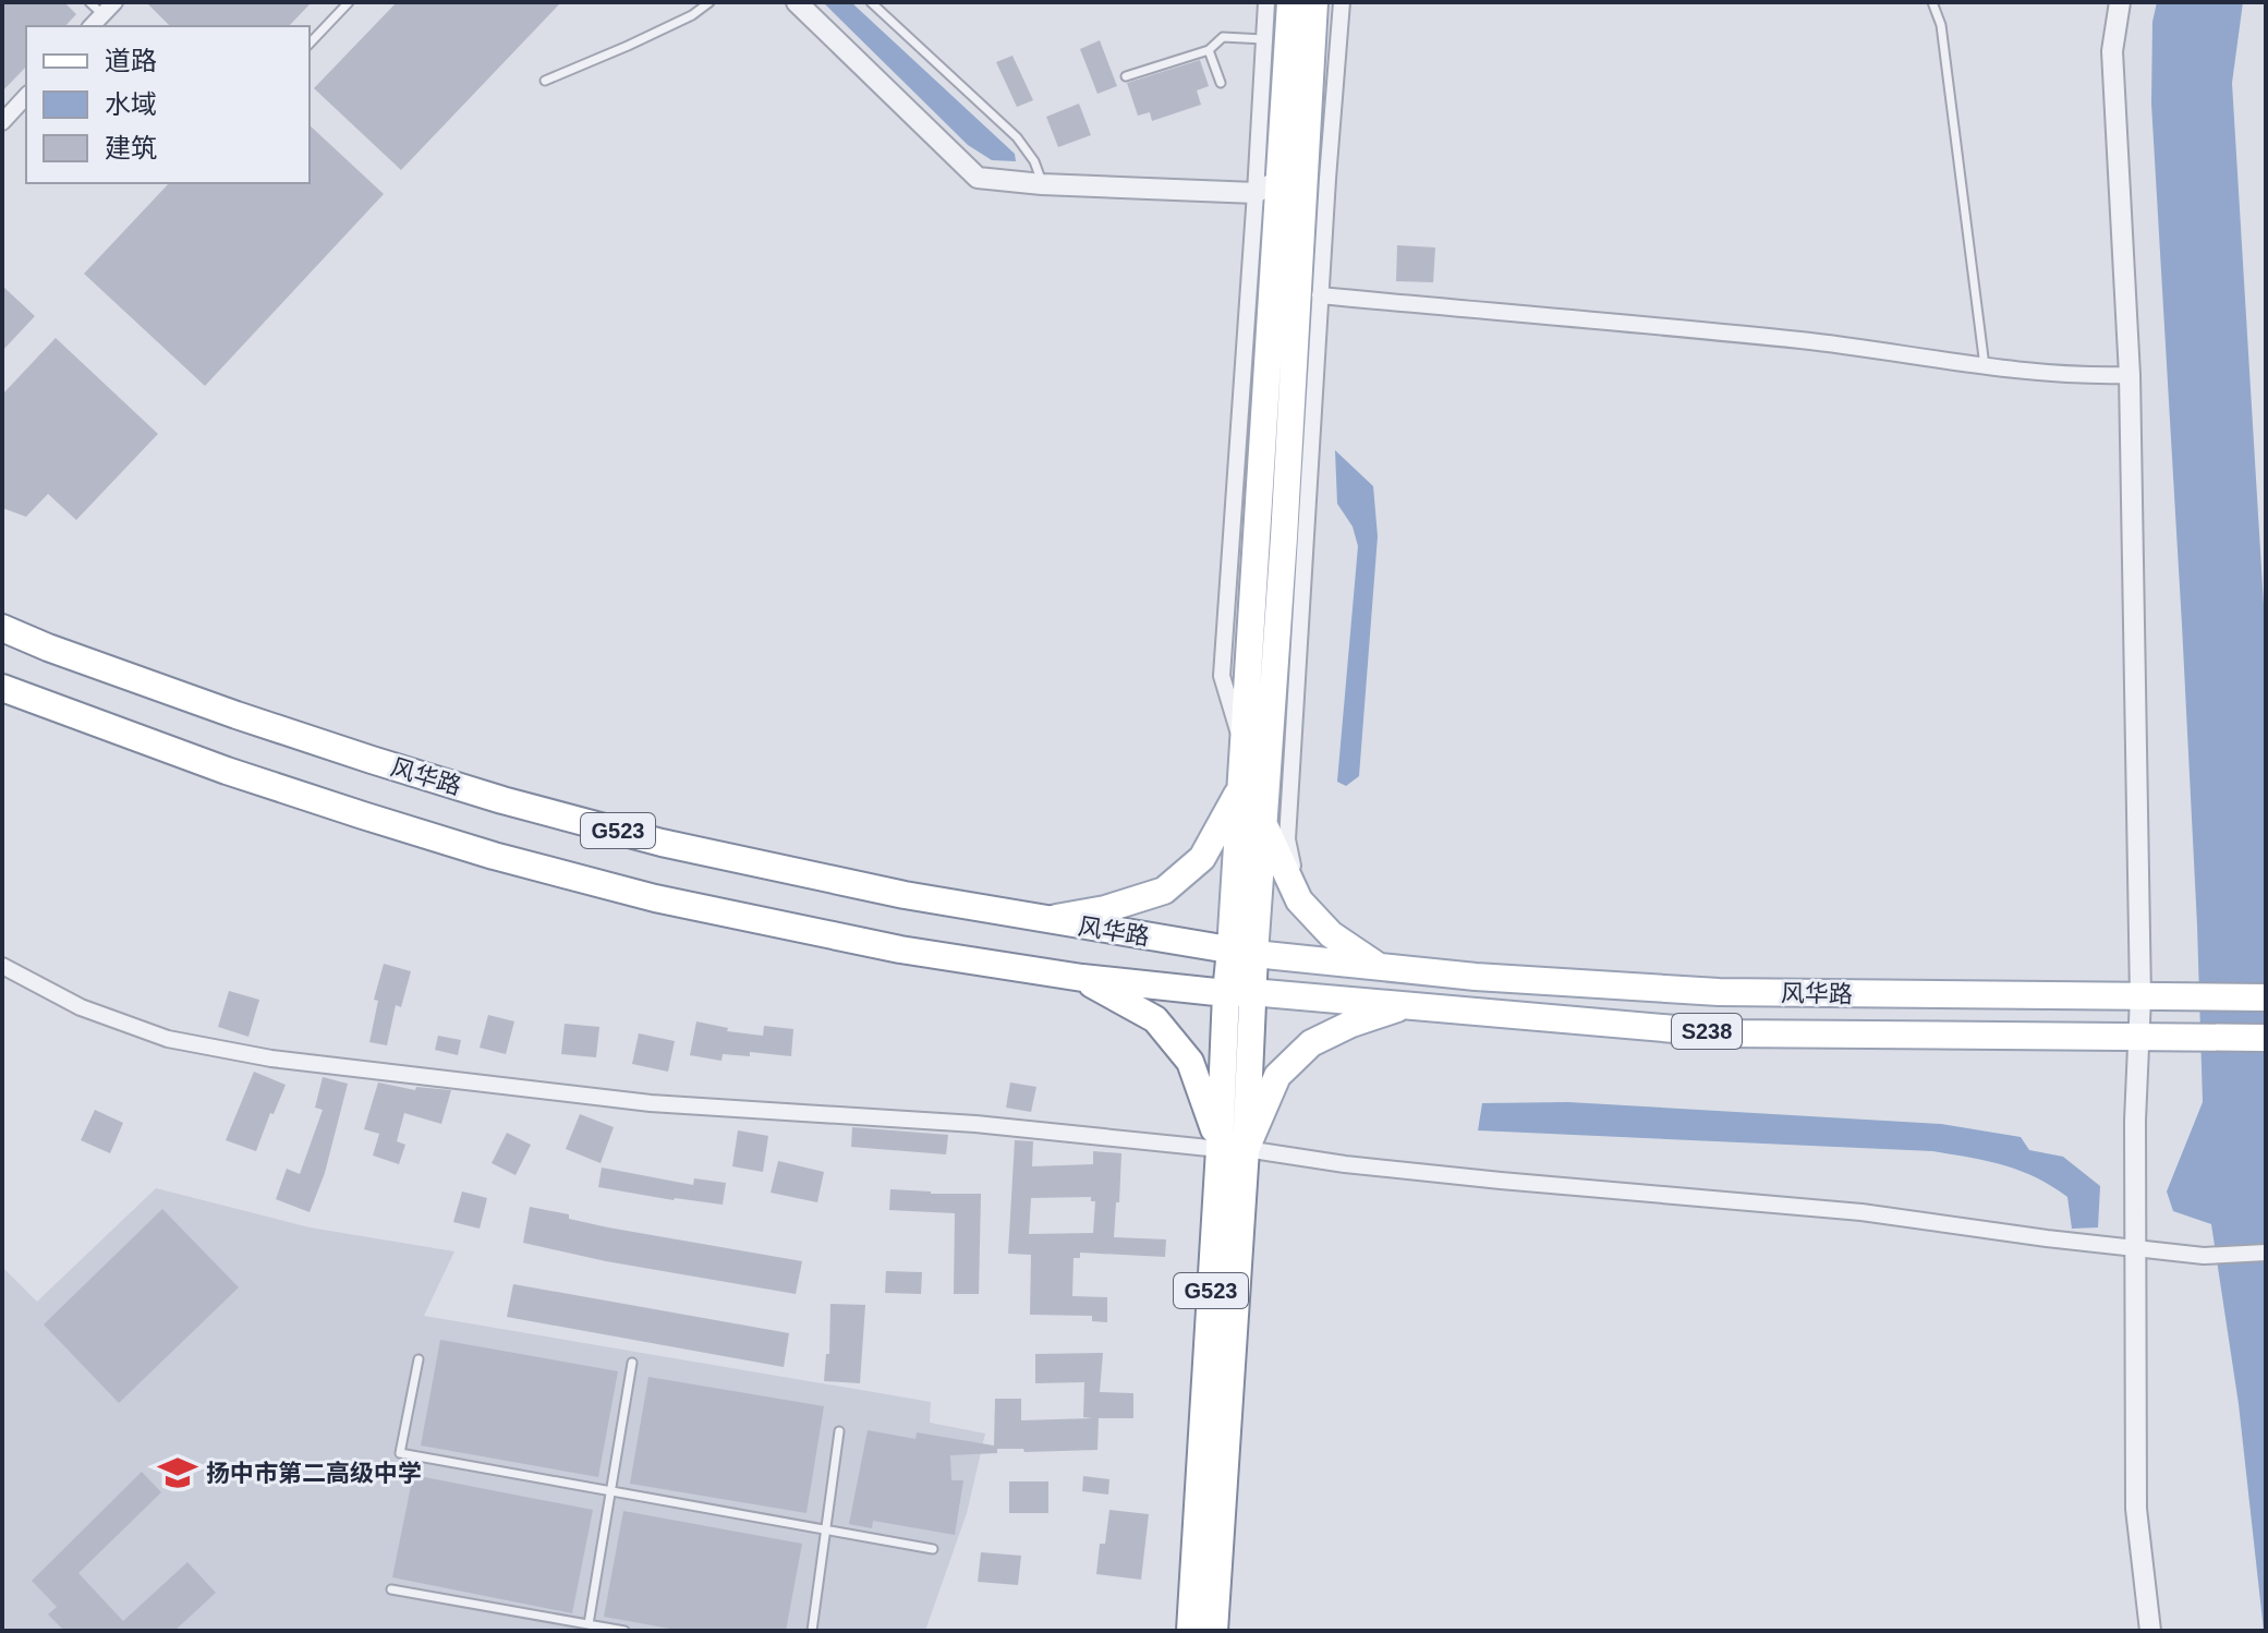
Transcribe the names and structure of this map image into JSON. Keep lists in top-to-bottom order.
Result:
{
  "streets": {
    "main road": ["风华路", "G523", "S238"]
  },
  "crossings": [
    ["风华路", "G523"]
  ],
  "places": {
    "school or university": ["扬中市第二高级中学"]
  },
  "legend": ["道路", "水域", "建筑"]
}
